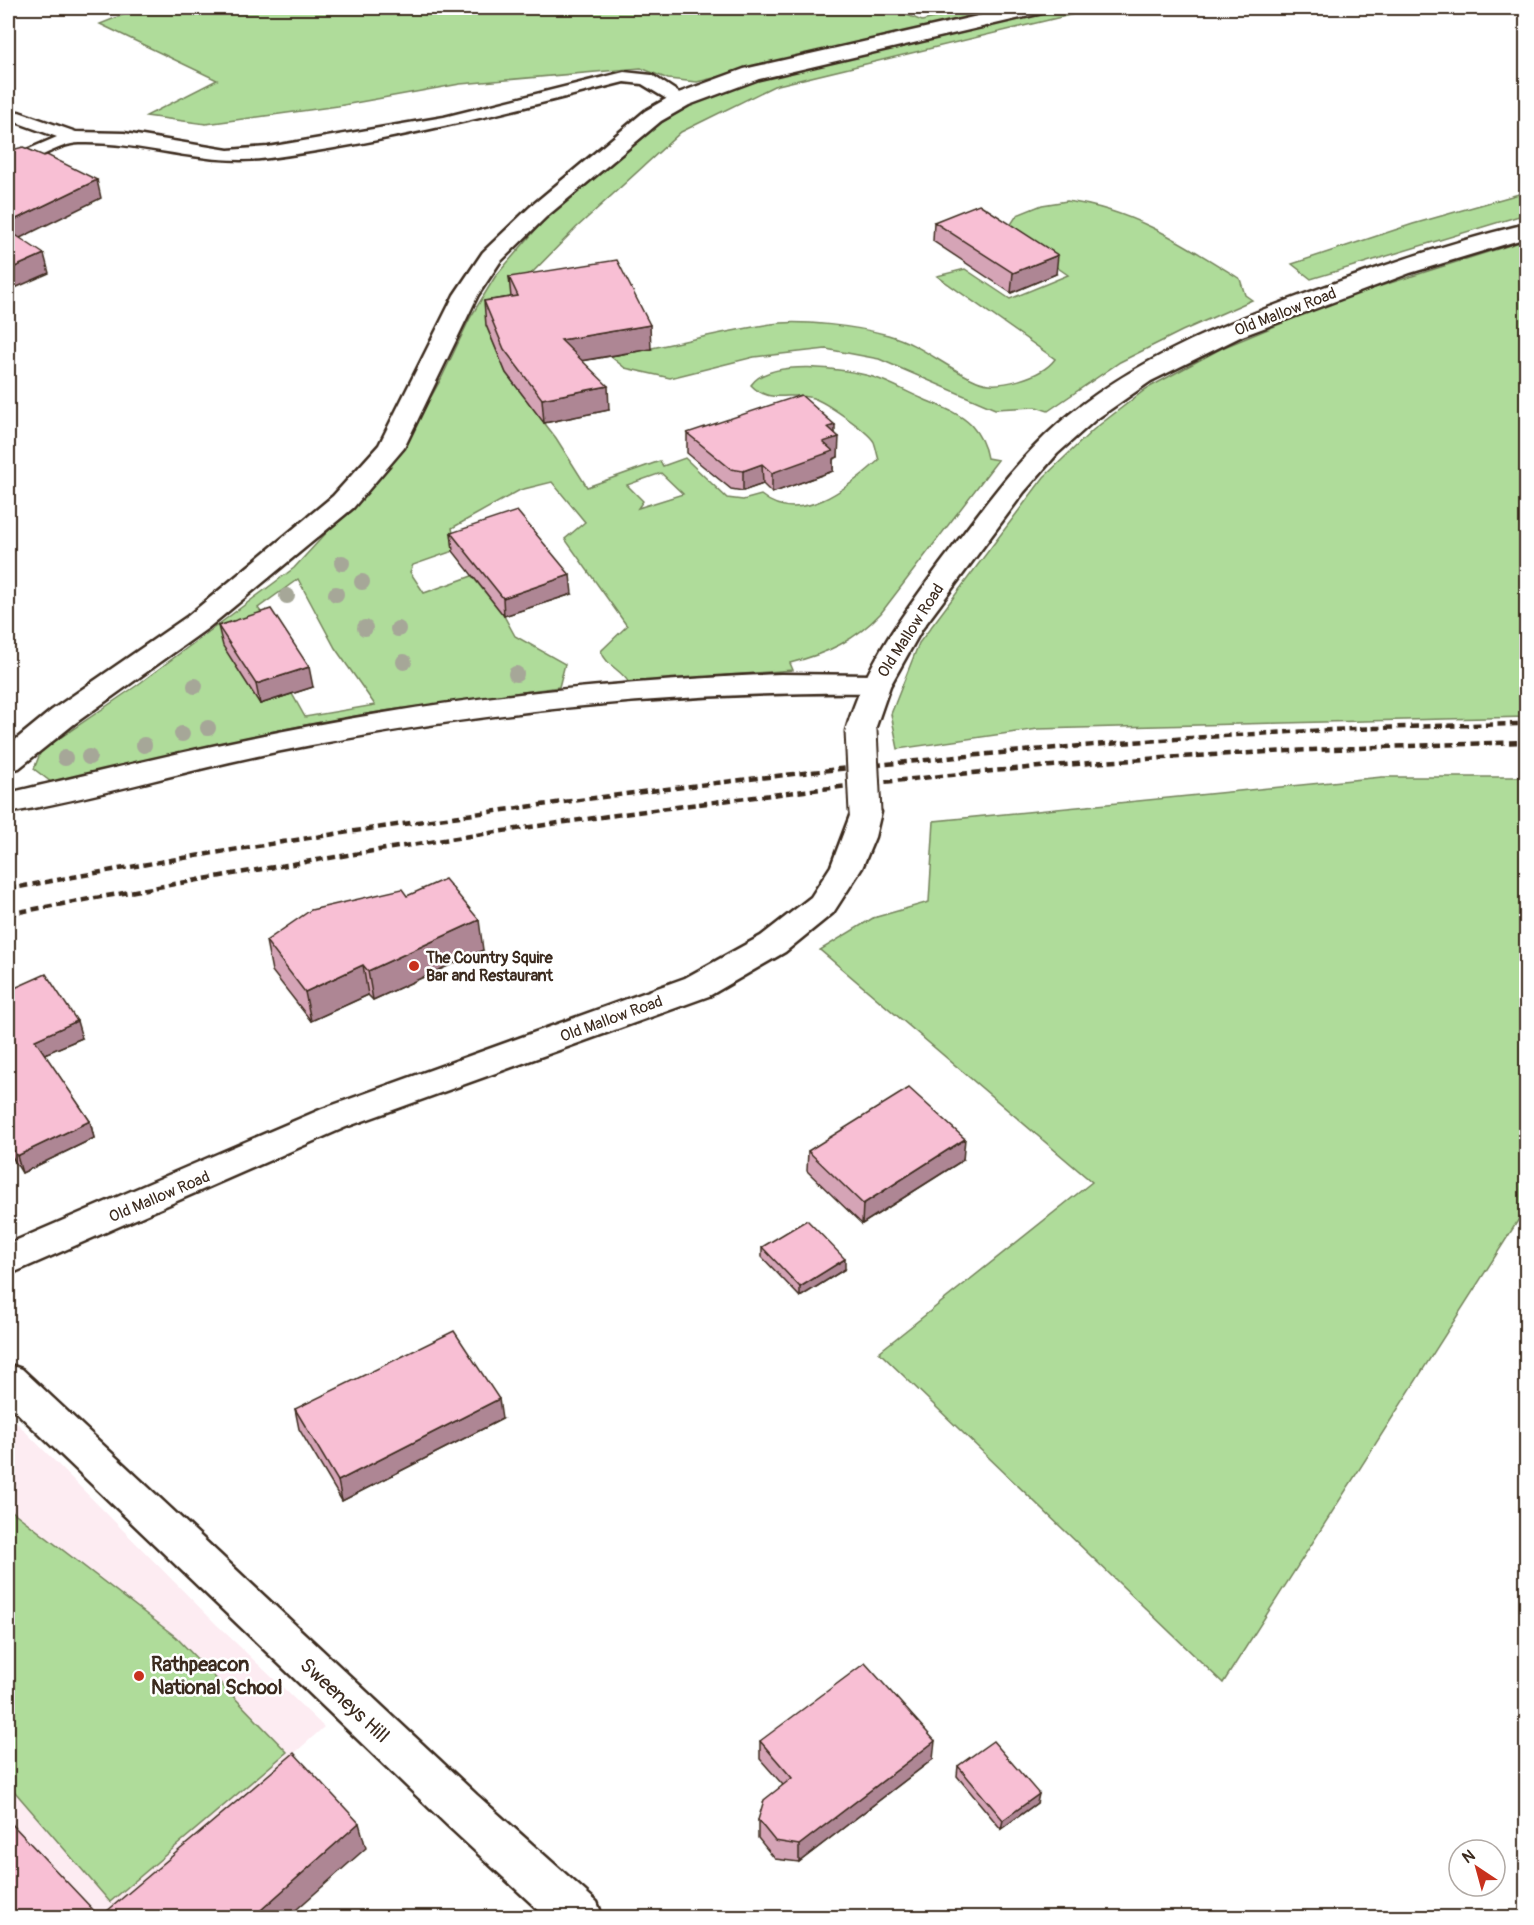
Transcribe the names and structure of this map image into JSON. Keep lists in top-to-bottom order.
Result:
{
  "streets": {
    "street": ["Old Mallow Road", "Sweeneys Hill"]
  },
  "places": ["The Country Squire Bar and Restaurant", "Rathpeacon National School"],
  "north": "top left"
}
